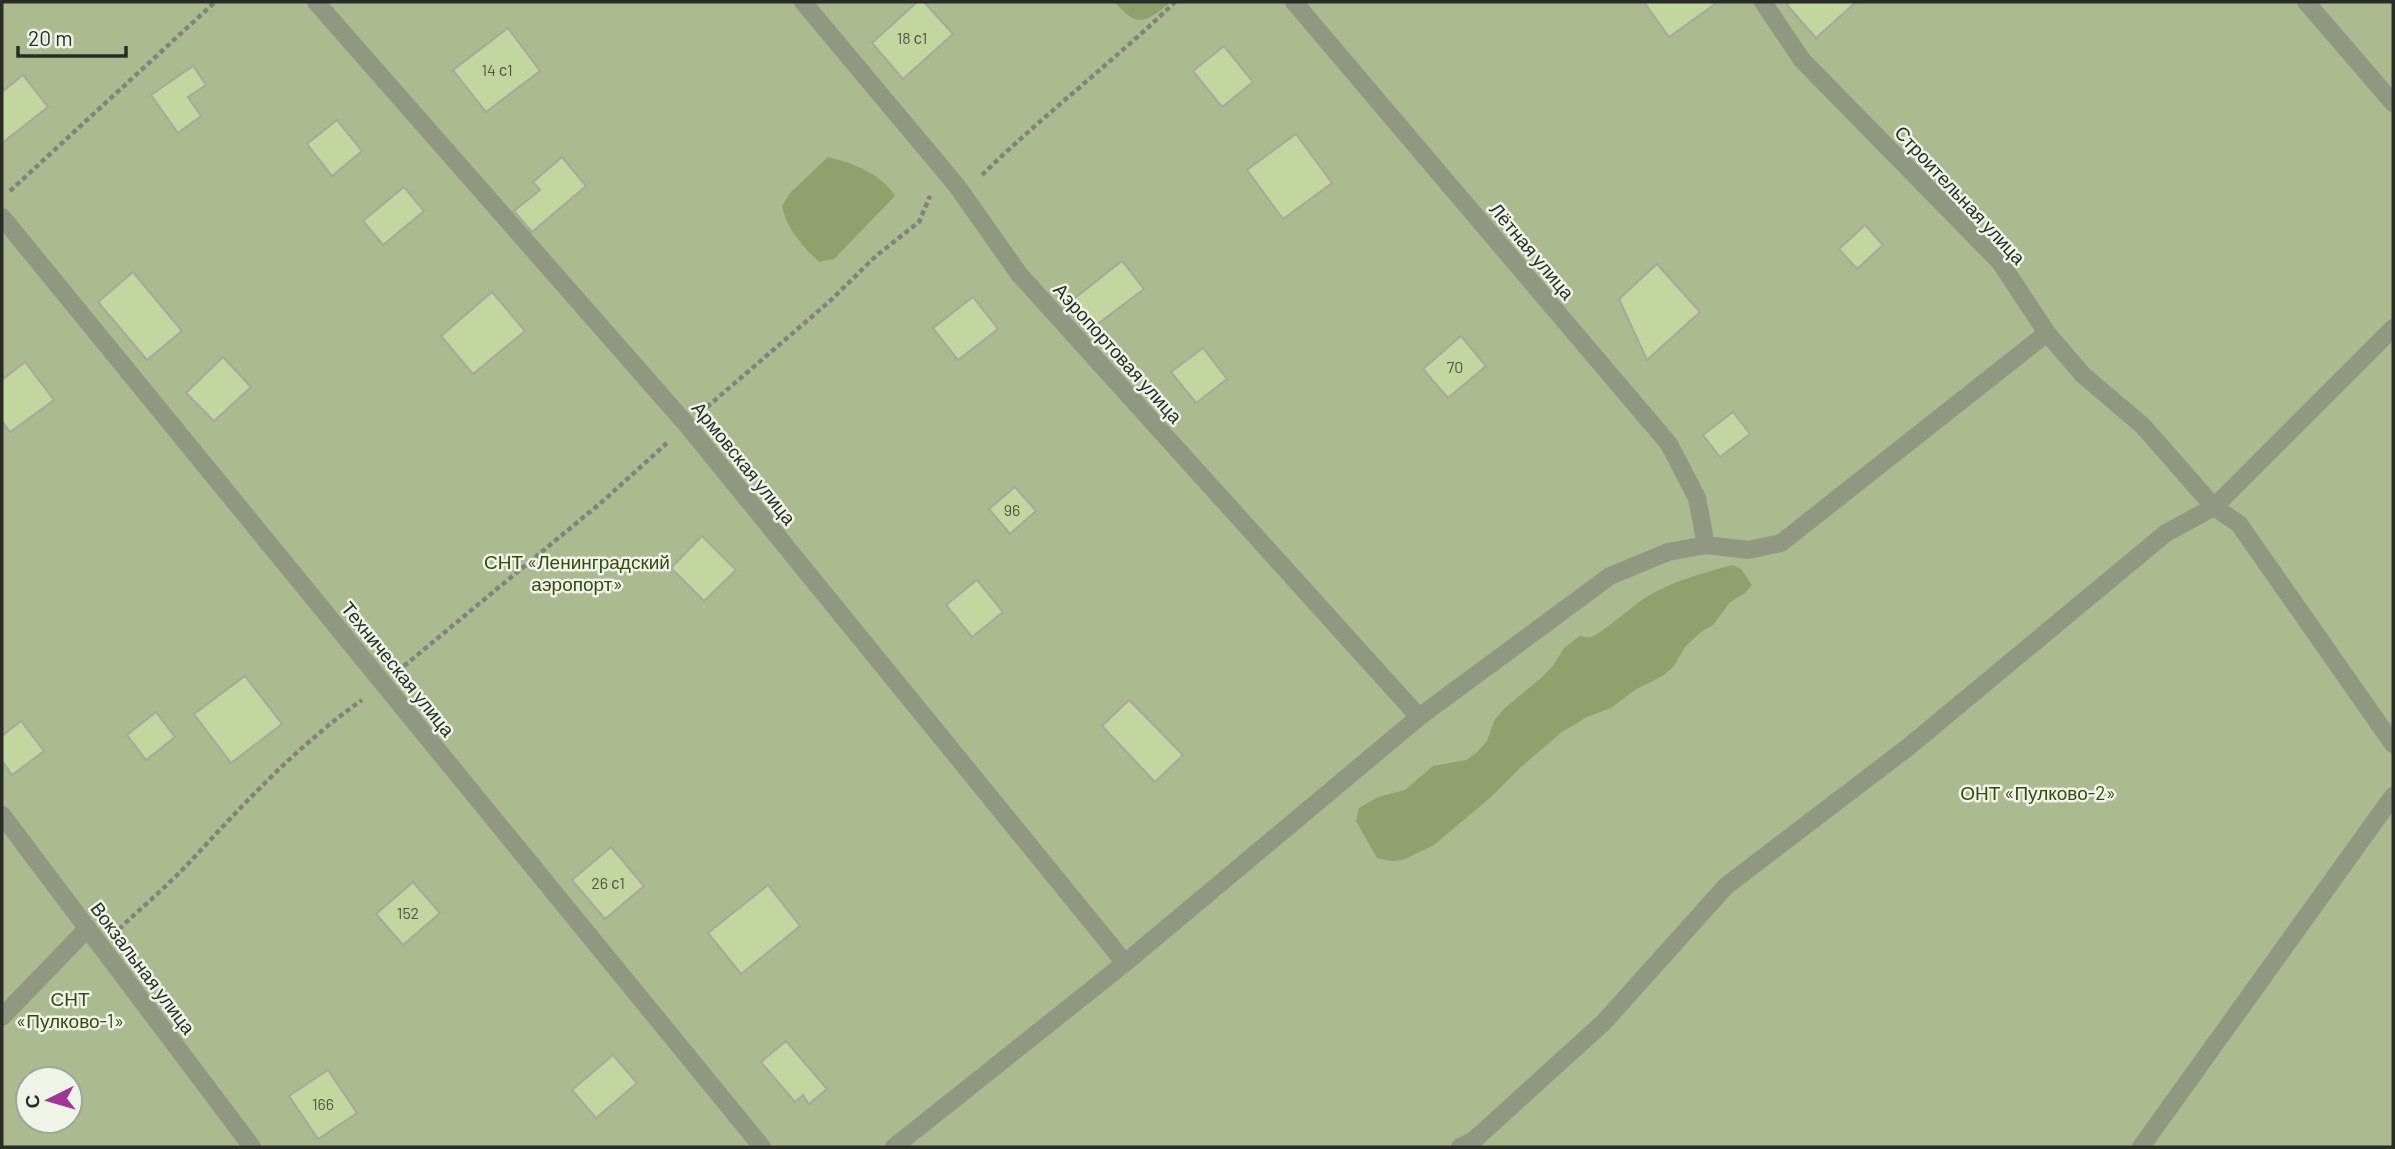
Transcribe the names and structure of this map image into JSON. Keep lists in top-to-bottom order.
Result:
{
  "streets": {
    "lane": [
      "Строительная улица",
      "Лётная улица",
      "Аэропортовая улица",
      "Армовская улица",
      "Техническая улица",
      "Вокзальная улица"
    ]
  },
  "parks": ["СНТ «Ленинградский аэропорт»", "ОНТ «Пулково-2»", "СНТ «Пулково-1»"],
  "house_numbers": [
    "18 с1",
    "14 с1",
    "70",
    "96",
    "26 с1",
    "152",
    "166"
  ],
  "scale_bar": "20 m",
  "north": "left"
}
